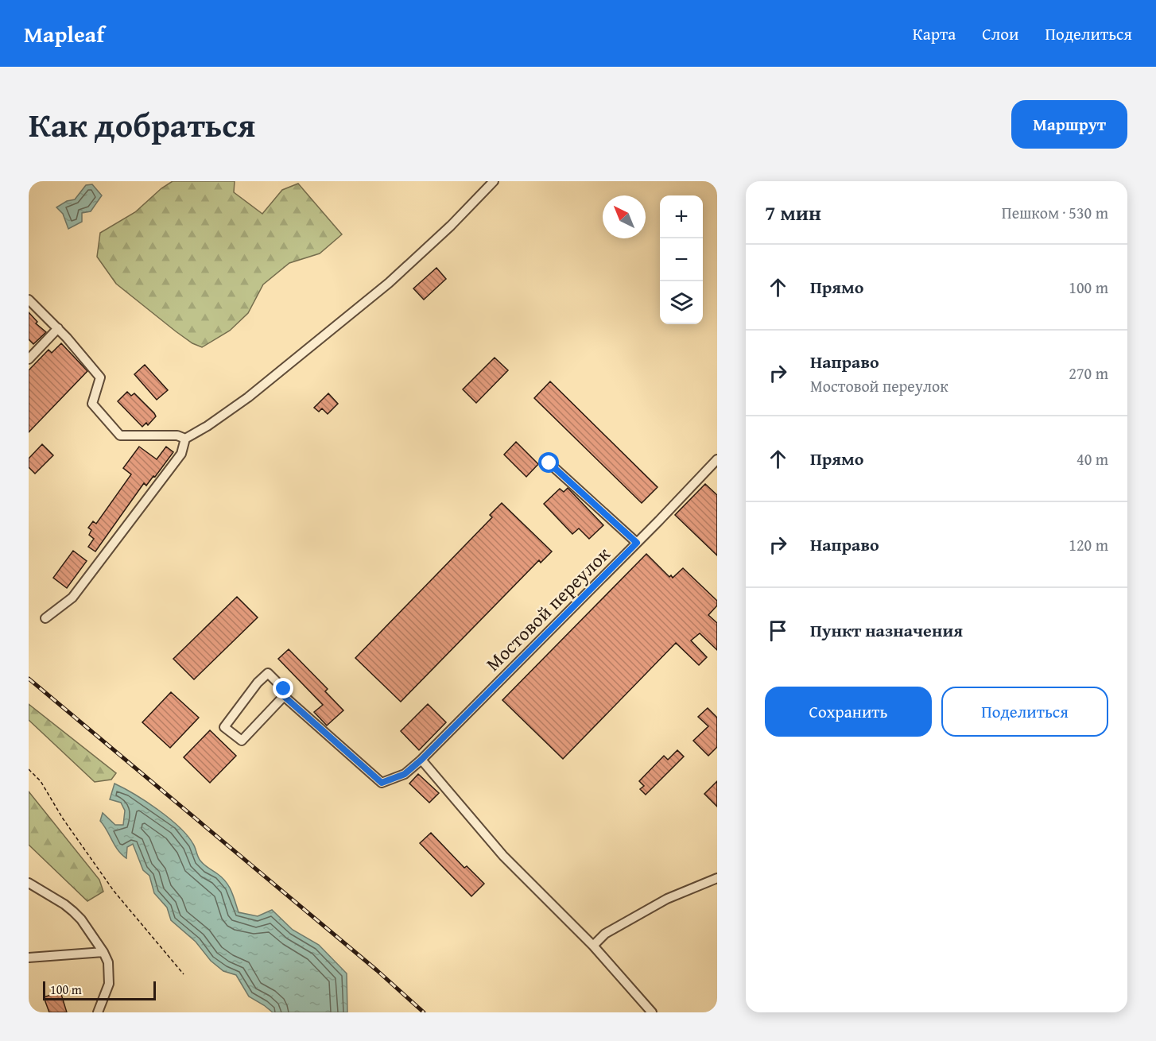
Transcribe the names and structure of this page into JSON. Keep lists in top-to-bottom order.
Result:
{
  "streets": {
    "street": ["Мостовой переулок"]
  },
  "scale_bar": "100 m",
  "north": "top left",
  "page": {
    "header": "Mapleaf",
    "nav": ["Карта", "Слои", "Поделиться"],
    "title": "Как добраться",
    "buttons": [
      "Маршрут",
      ["Сохранить", "Поделиться"]
    ],
    "heading": ["7 мин", "Пешком · 530 m"],
    "map_buttons": ["+", "−"],
    "list": [
      ["Прямо", "100 m"],
      ["Направо", "Мостовой переулок", "270 m"],
      ["Прямо", "40 m"],
      ["Направо", "120 m"],
      "Пункт назначения"
    ],
    "scale": "100 m"
  }
}
